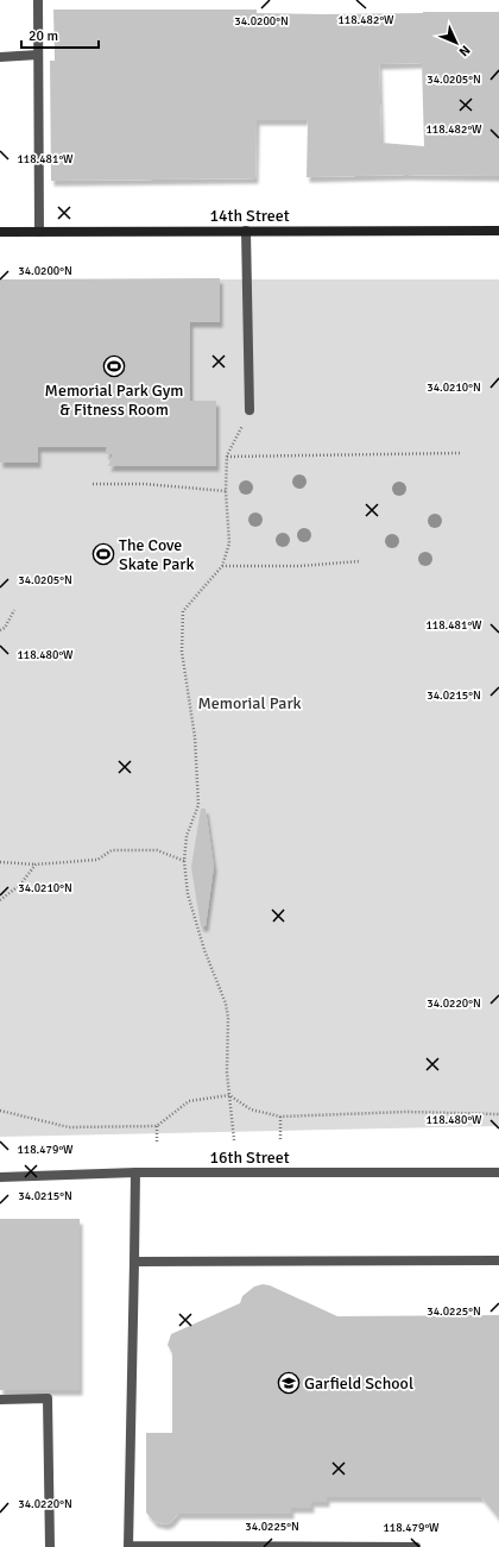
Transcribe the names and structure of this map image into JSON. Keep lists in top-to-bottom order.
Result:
{
  "streets": {
    "street": ["14th Street", "16th Street"]
  },
  "parks": ["Memorial Park"],
  "places": {
    "sports": ["Memorial Park Gym & Fitness Room", "The Cove Skate Park"],
    "school or university": ["Garfield School"]
  },
  "scale_bar": "20 m",
  "north": "bottom right",
  "coordinates": [
    "118.482°W",
    "34.0200°N",
    "34.0205°N",
    "118.481°W",
    "34.0210°N",
    "118.480°W",
    "34.0215°N",
    "34.0220°N",
    "118.479°W",
    "34.0225°N"
  ]
}
